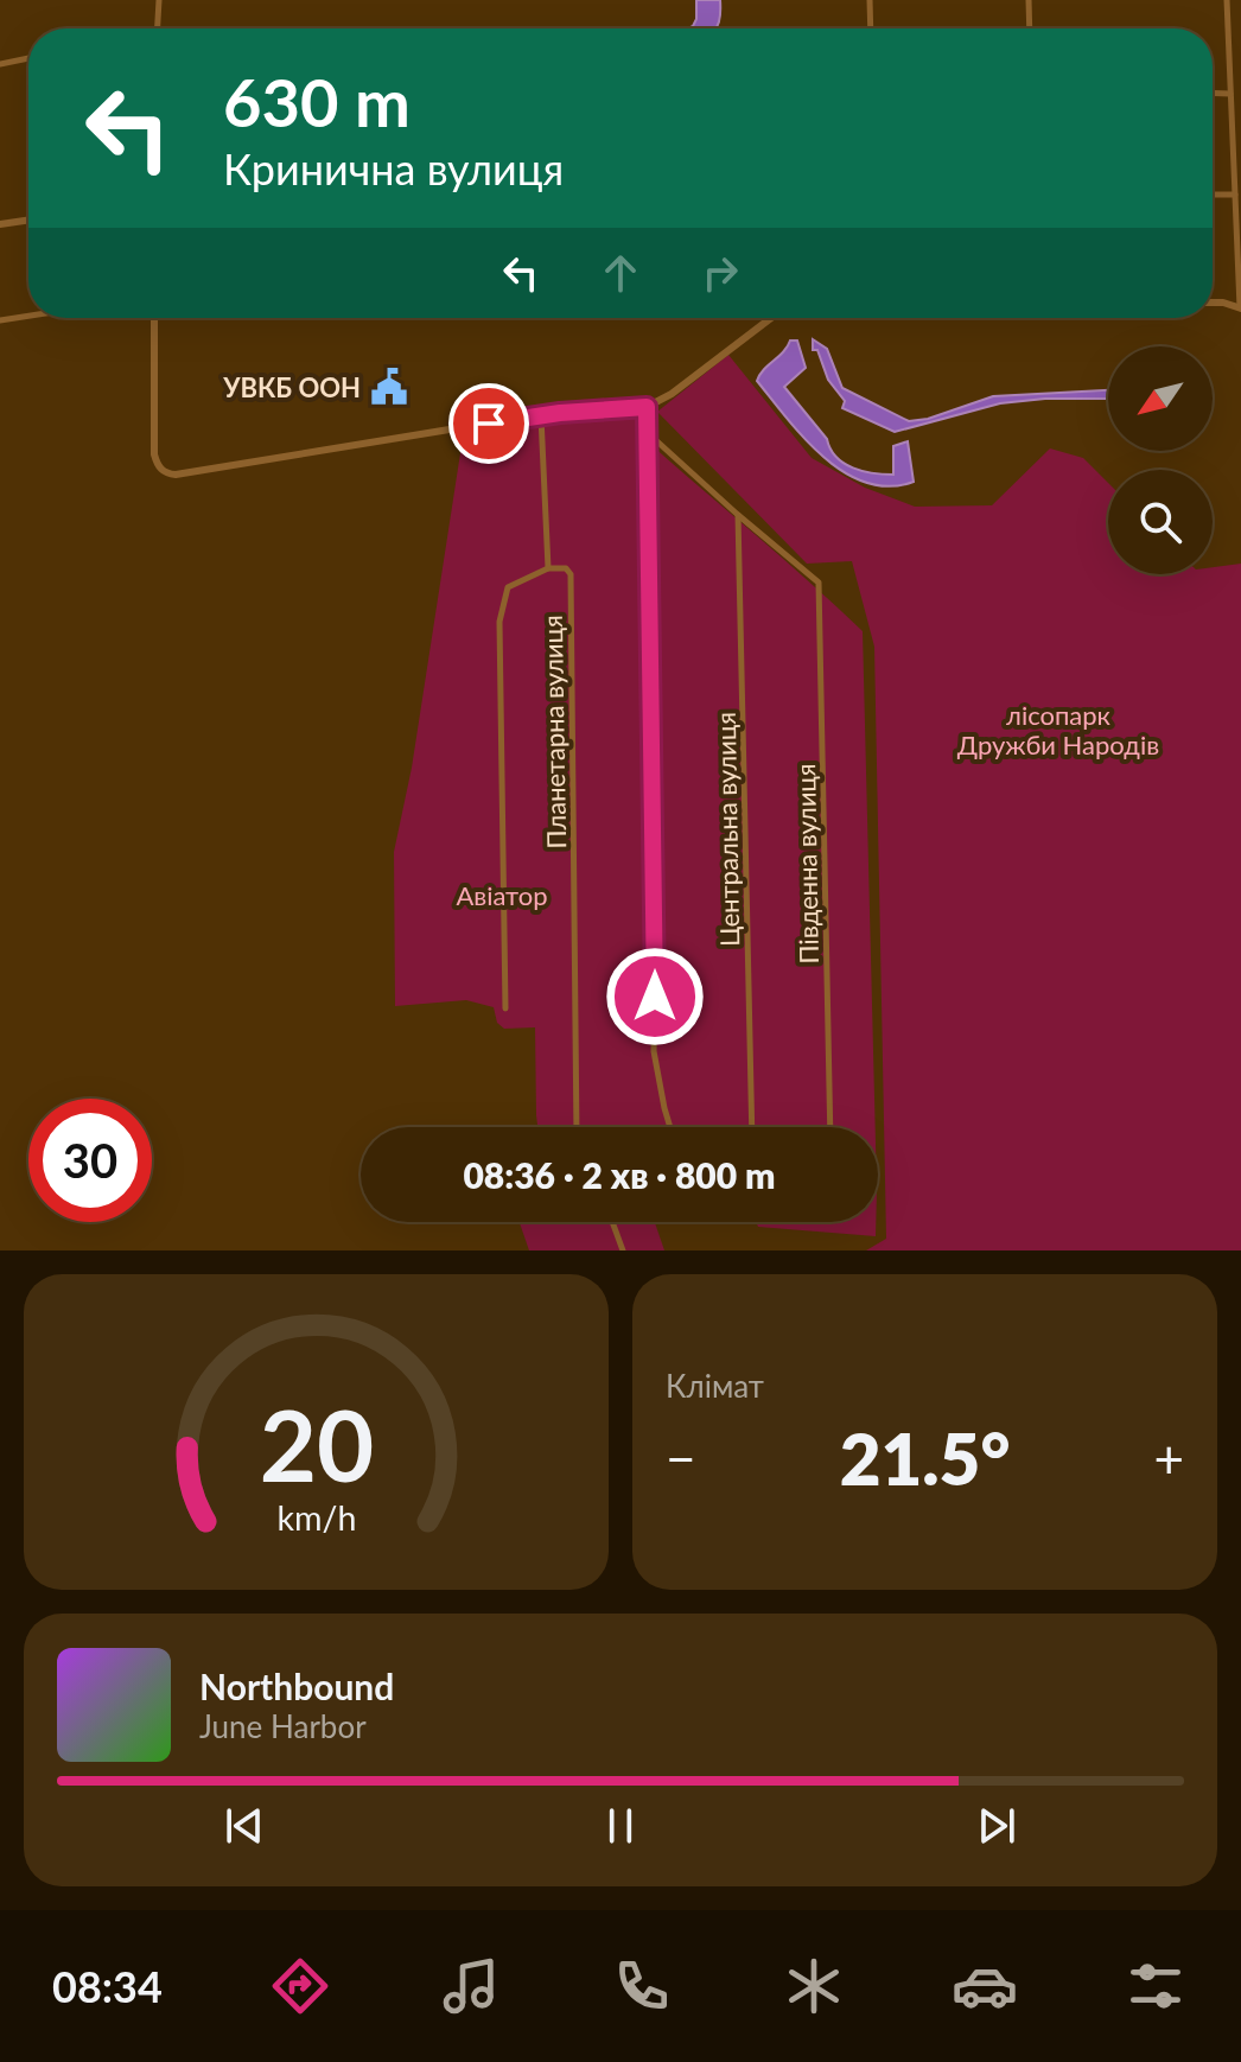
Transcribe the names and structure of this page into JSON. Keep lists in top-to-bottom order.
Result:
{
  "streets": {
    "street": ["Планетарна вулиця", "Центральна вулиця", "Південна вулиця"]
  },
  "crossings": [
    ["Центральна вулиця", "Південна вулиця"]
  ],
  "parks": ["лісопарк Дружби Народів", "Авіатор"],
  "places": {
    "public building": ["УВКБ ООН"]
  },
  "north": "bottom left",
  "page": {
    "turn": ["630 m", "Кринична вулиця"],
    "limit": "30",
    "trip": "08:36 · 2 хв · 800 m",
    "tile": "Клімат",
    "heat": ["−", "21.5°", "+"],
    "song": ["Northbound", "June Harbor"],
    "tabs": "08:34",
    "gauge": ["20", "km/h"]
  }
}
